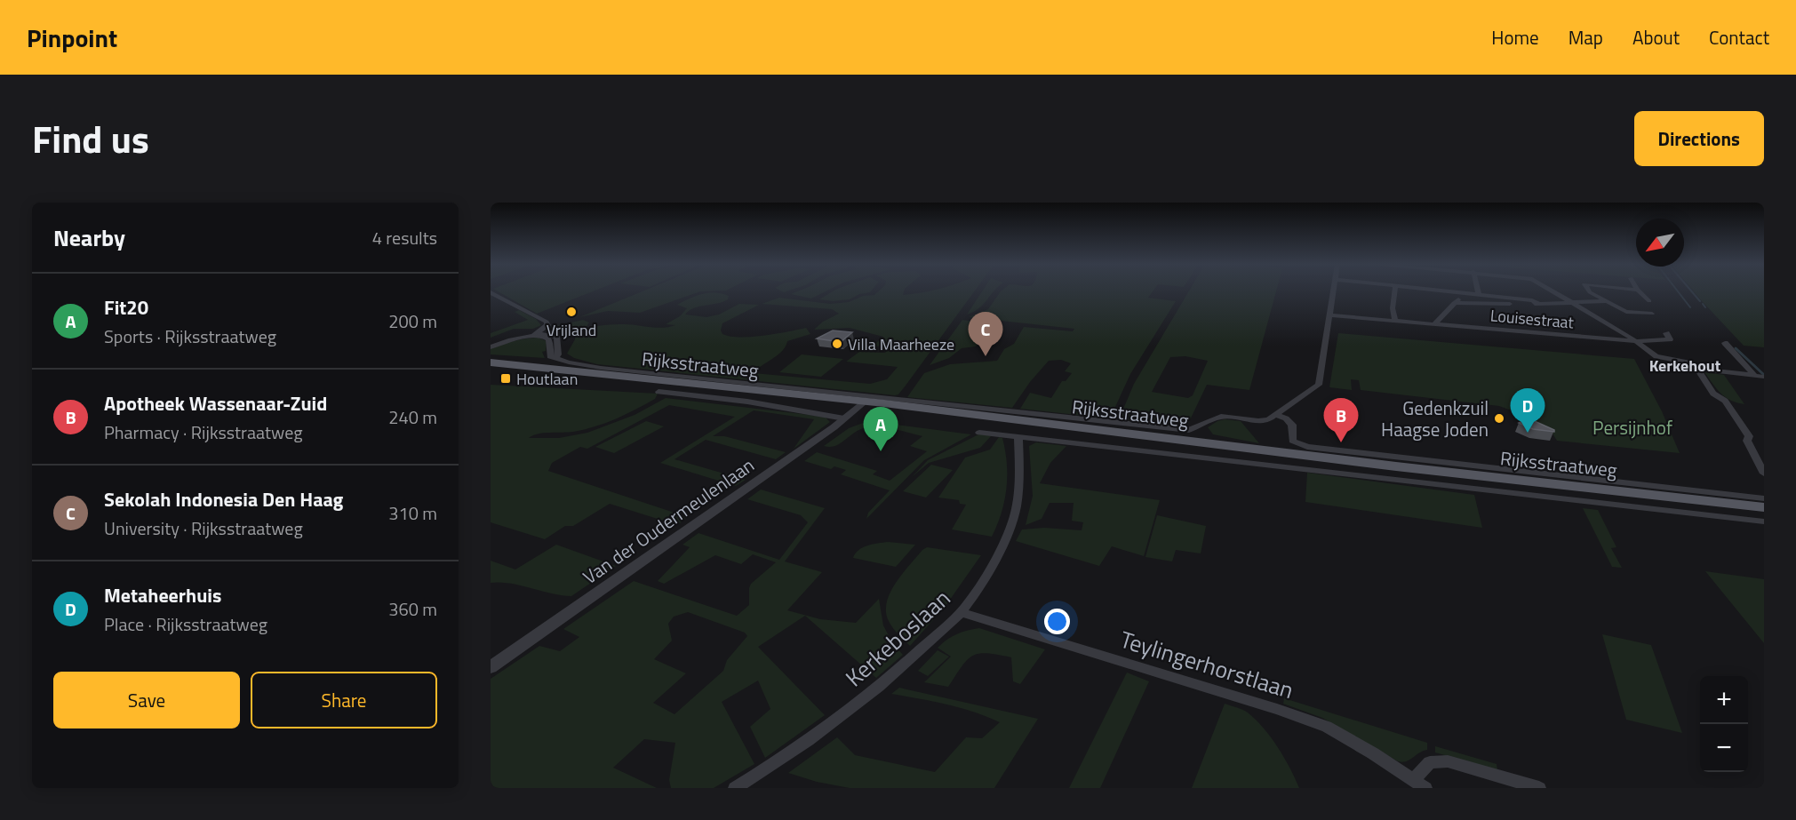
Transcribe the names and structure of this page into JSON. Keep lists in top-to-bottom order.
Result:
{
  "streets": {
    "main road": ["Rijksstraatweg"],
    "street": [
      "Louisestraat",
      "Van der Oudermeulenlaan",
      "Kerkeboslaan",
      "Teylingerhorstlaan"
    ]
  },
  "crossings": [
    ["Rijksstraatweg", "Van der Oudermeulenlaan"],
    ["Kerkeboslaan", "Teylingerhorstlaan"]
  ],
  "districts": ["Kerkehout"],
  "parks": ["Persijnhof"],
  "places": {
    "other": ["Vrijland", "Villa Maarheeze", "Gedenkzuil Haagse Joden"],
    "transit": ["Houtlaan"]
  },
  "north": "bottom left",
  "page": {
    "header": "Pinpoint",
    "nav": [
      "Home",
      "Map",
      "About",
      "Contact"
    ],
    "title": "Find us",
    "buttons": [
      "Directions",
      ["Save", "Share"]
    ],
    "heading": ["Nearby", "4 results"],
    "list": [
      {
        "mark": "A",
        "name": "Fit20",
        "note": "Sports · Rijksstraatweg",
        "value": "200 m"
      },
      {
        "mark": "B",
        "name": "Apotheek Wassenaar-Zuid",
        "note": "Pharmacy · Rijksstraatweg",
        "value": "240 m"
      },
      {
        "mark": "C",
        "name": "Sekolah Indonesia Den Haag",
        "note": "University · Rijksstraatweg",
        "value": "310 m"
      },
      {
        "mark": "D",
        "name": "Metaheerhuis",
        "note": "Place · Rijksstraatweg",
        "value": "360 m"
      }
    ],
    "pins": [
      "C",
      "D",
      "B",
      "A"
    ],
    "map_buttons": ["+", "−"]
  }
}
